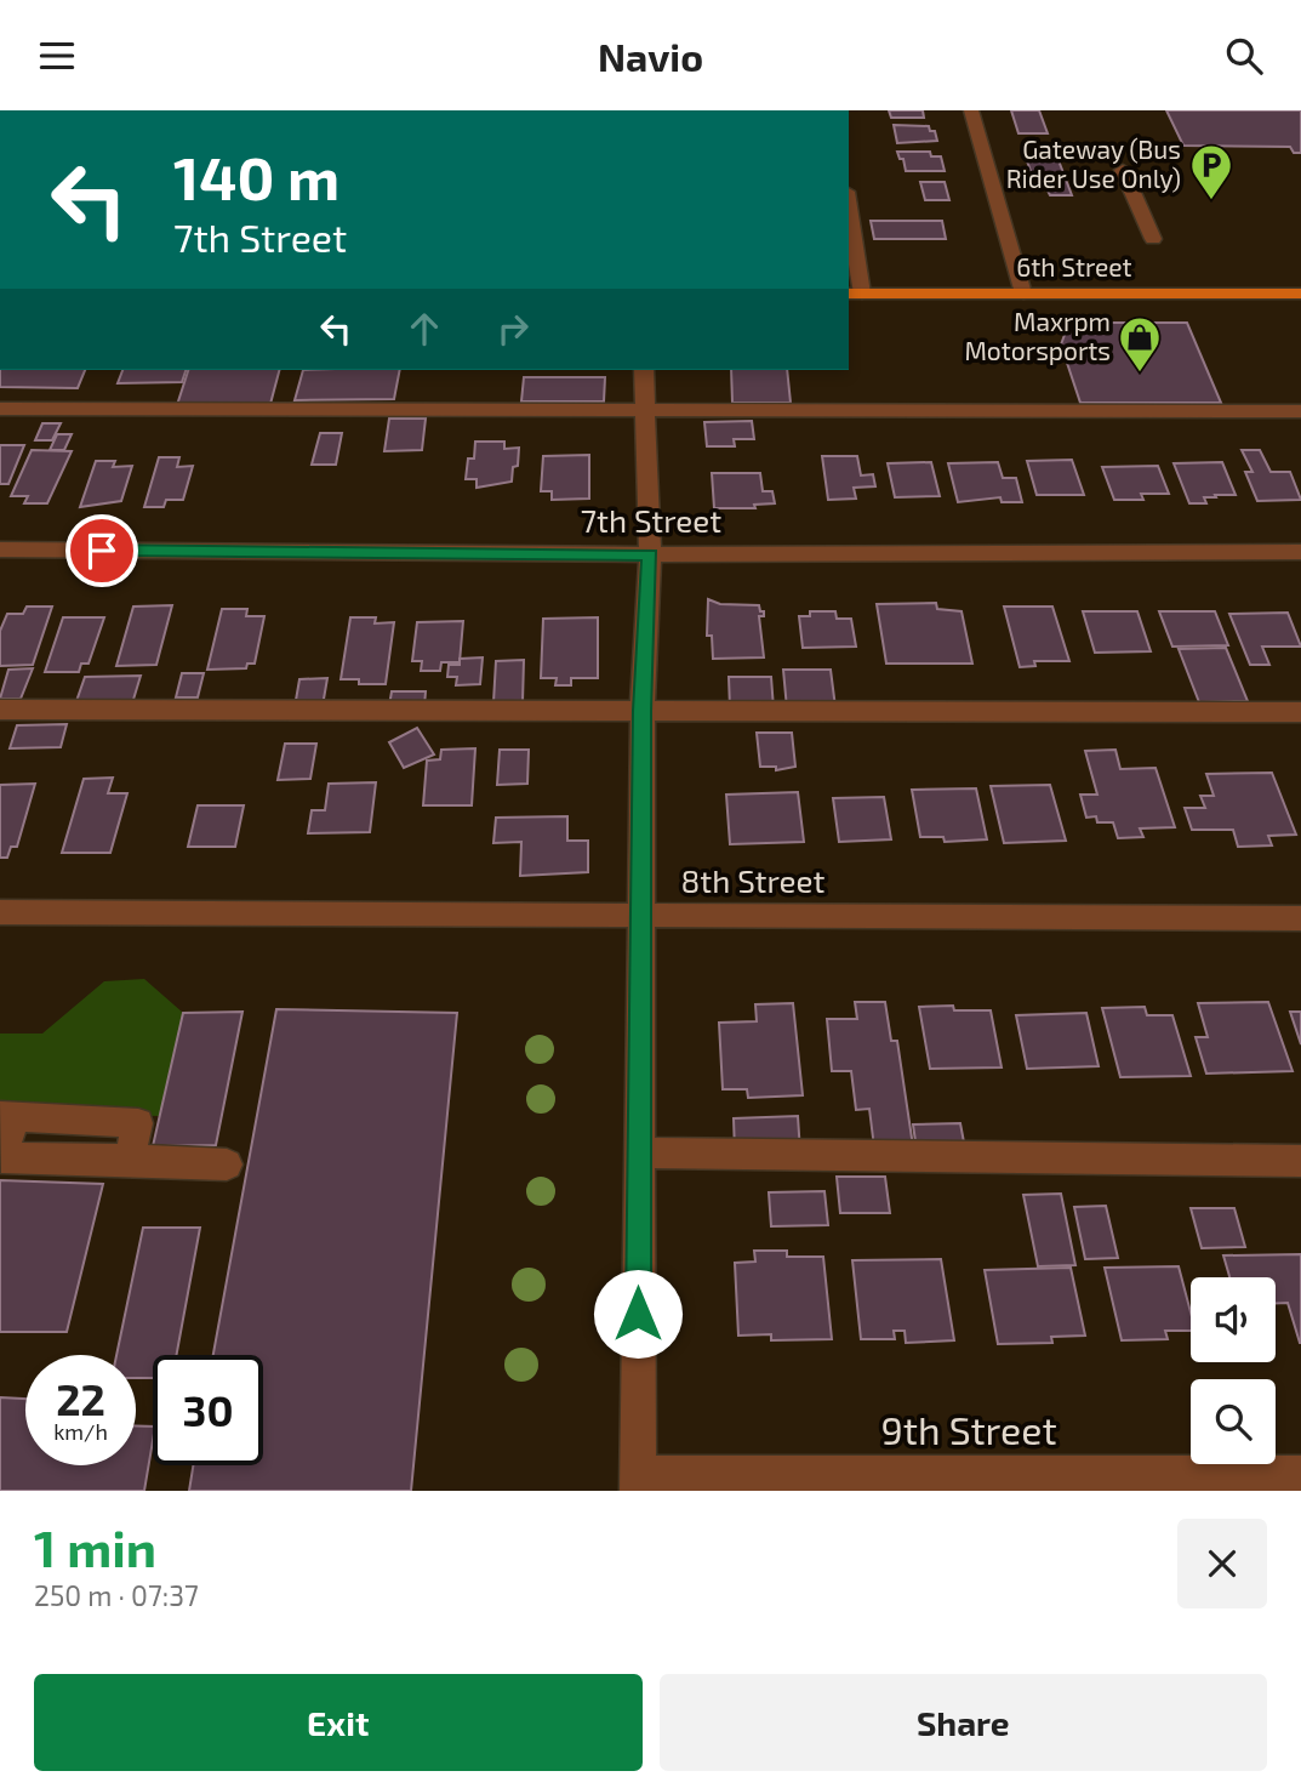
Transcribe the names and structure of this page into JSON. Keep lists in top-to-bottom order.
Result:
{
  "streets": {
    "main road": ["6th Street"],
    "street": ["7th Street", "8th Street", "9th Street"]
  },
  "places": {
    "parking": ["Gateway (Bus Rider Use Only)"],
    "shop": ["Maxrpm Motorsports"]
  },
  "page": {
    "header": "Navio",
    "turn": ["140 m", "7th Street"],
    "speed": "22 km/h",
    "limit": "30",
    "heading": ["1 min", "250 m · 07:37"],
    "buttons": ["Exit", "Share"]
  }
}
